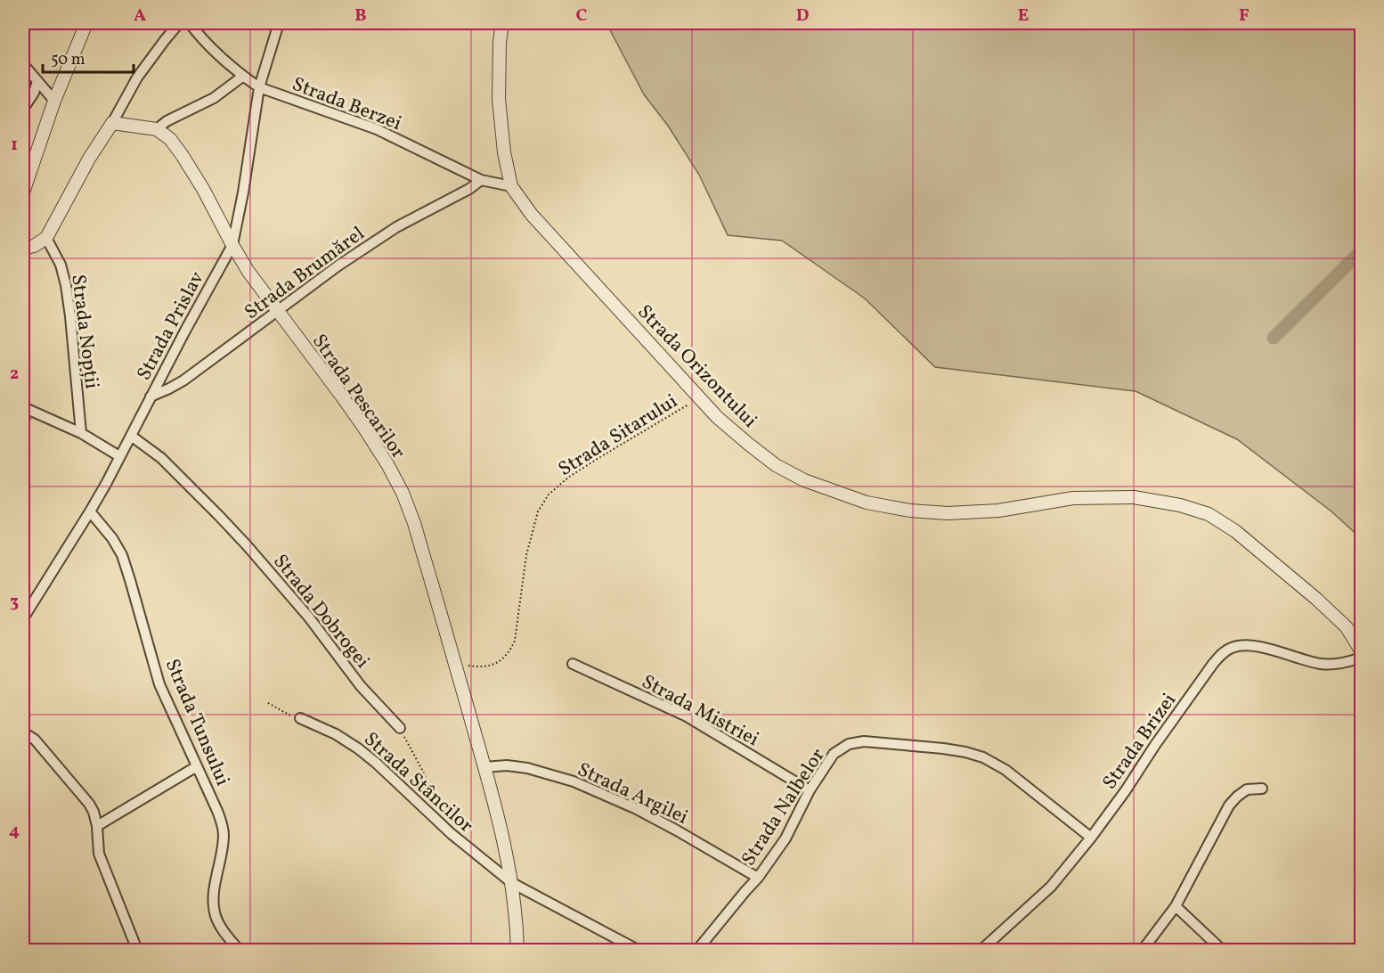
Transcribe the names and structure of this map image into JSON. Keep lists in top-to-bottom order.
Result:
{
  "streets": {
    "street": [
      "Strada Berzei",
      "Strada Brumărel",
      "Strada Prislav",
      "Strada Nopții",
      "Strada Orizontului",
      "Strada Pescarilor",
      "Strada Dobrogei",
      "Strada Mistriei",
      "Strada Tunsului",
      "Strada Brizei",
      "Strada Stâncilor",
      "Strada Argilei",
      "Strada Nalbelor"
    ],
    "path": ["Strada Sitarului"]
  },
  "crossings": [
    ["Strada Berzei", "Strada Brumărel"],
    ["Strada Berzei", "Strada Prislav"],
    ["Strada Berzei", "Strada Orizontului"],
    ["Strada Brumărel", "Strada Prislav"],
    ["Strada Brumărel", "Strada Pescarilor"],
    ["Strada Prislav", "Strada Pescarilor"],
    ["Strada Prislav", "Strada Dobrogei"],
    ["Strada Prislav", "Strada Tunsului"],
    ["Strada Orizontului", "Strada Sitarului"],
    ["Strada Pescarilor", "Strada Sitarului"],
    ["Strada Pescarilor", "Strada Stâncilor"],
    ["Strada Pescarilor", "Strada Argilei"],
    ["Strada Mistriei", "Strada Nalbelor"],
    ["Strada Brizei", "Strada Nalbelor"],
    ["Strada Argilei", "Strada Nalbelor"]
  ],
  "scale_bar": "50 m",
  "grid": {
    "columns": [
      "A",
      "B",
      "C",
      "D",
      "E",
      "F"
    ],
    "rows": [
      "1",
      "2",
      "3",
      "4"
    ]
  }
}
